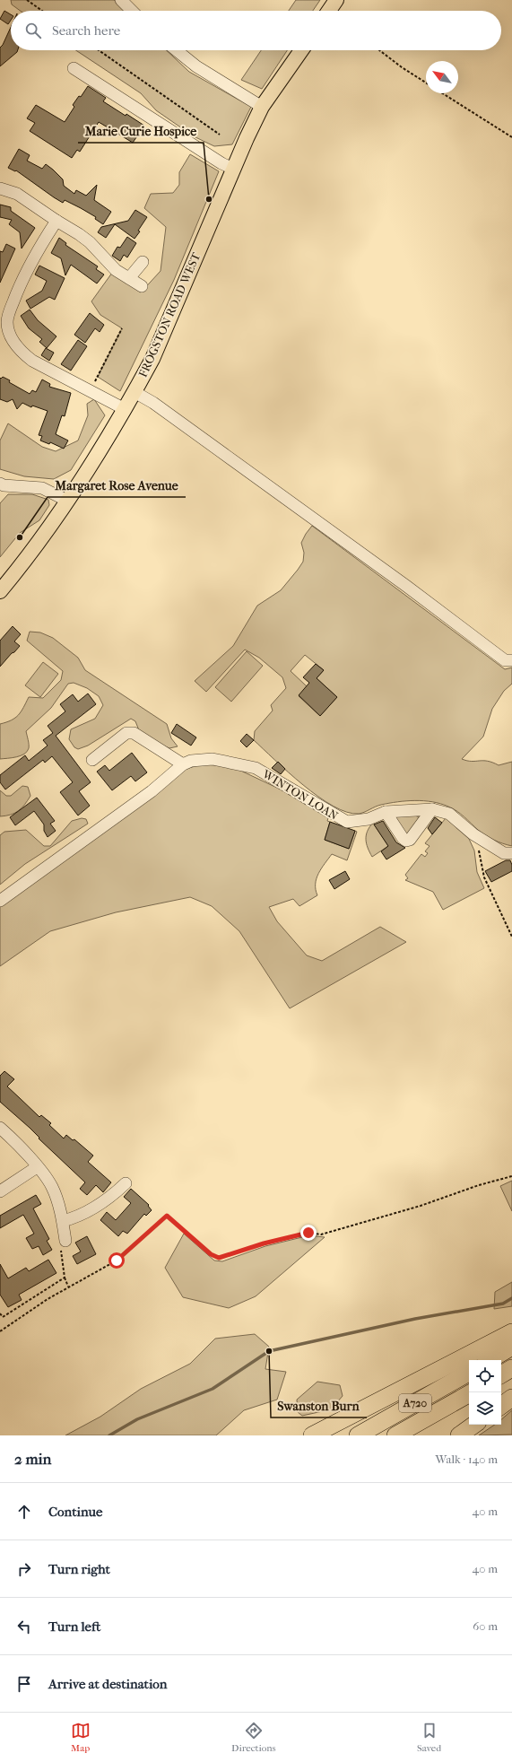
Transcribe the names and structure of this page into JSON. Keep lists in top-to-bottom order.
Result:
{
  "streets": {
    "highway": ["A720"],
    "main road": ["FROGSTON ROAD WEST"],
    "street": ["WINTON LOAN"]
  },
  "places": ["Marie Curie Hospice", "Margaret Rose Avenue", "Swanston Burn"],
  "north": "top left",
  "page": {
    "search": "Search here",
    "heading": ["2 min", "Walk · 140 m"],
    "list": [
      ["Continue", "40 m"],
      ["Turn right", "40 m"],
      ["Turn left", "60 m"],
      "Arrive at destination"
    ],
    "nav": ["Map", "Directions", "Saved"]
  }
}
